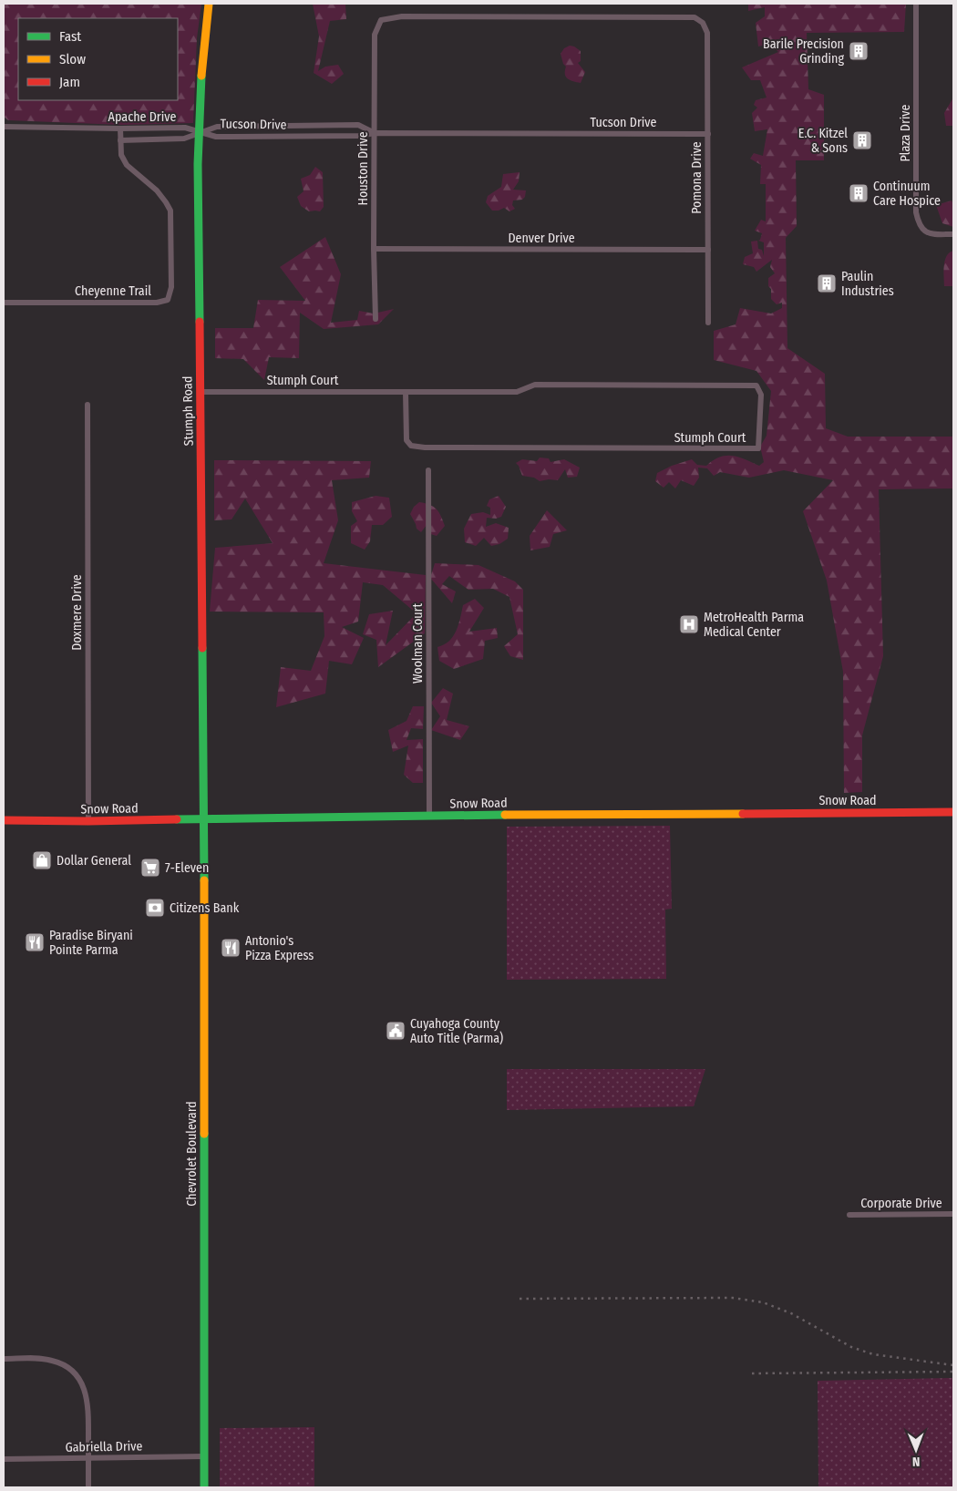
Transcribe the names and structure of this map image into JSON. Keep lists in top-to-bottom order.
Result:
{
  "streets": {
    "main road": ["Stumph Road", "Snow Road", "Chevrolet Boulevard"],
    "street": [
      "Apache Drive",
      "Tucson Drive",
      "Plaza Drive",
      "Houston Drive",
      "Pomona Drive",
      "Denver Drive",
      "Cheyenne Trail",
      "Stumph Court",
      "Doxmere Drive",
      "Woolman Court",
      "Corporate Drive",
      "Gabriella Drive"
    ]
  },
  "crossings": [
    ["Apache Drive", "Tucson Drive"],
    ["Apache Drive", "Cheyenne Trail"],
    ["Apache Drive", "Stumph Road"],
    ["Tucson Drive", "Houston Drive"],
    ["Tucson Drive", "Pomona Drive"],
    ["Tucson Drive", "Stumph Road"],
    ["Houston Drive", "Pomona Drive"],
    ["Houston Drive", "Denver Drive"],
    ["Pomona Drive", "Denver Drive"],
    ["Stumph Court", "Stumph Road"],
    ["Stumph Road", "Snow Road"],
    ["Stumph Road", "Chevrolet Boulevard"],
    ["Doxmere Drive", "Snow Road"],
    ["Woolman Court", "Snow Road"],
    ["Snow Road", "Chevrolet Boulevard"],
    ["Chevrolet Boulevard", "Gabriella Drive"]
  ],
  "places": {
    "building": [
      "Barile Precision Grinding",
      "E.C. Kitzel & Sons",
      "Continuum Care Hospice",
      "Paulin Industries"
    ],
    "hospital": ["MetroHealth Parma Medical Center"],
    "shop": ["Dollar General"],
    "supermarket": ["7-Eleven"],
    "bank": ["Citizens Bank"],
    "restaurant": ["Paradise Biryani Pointe Parma", "Antonio's Pizza Express"],
    "public building": ["Cuyahoga County Auto Title (Parma)"]
  },
  "legend": ["Fast", "Slow", "Jam"],
  "north": "bottom"
}
